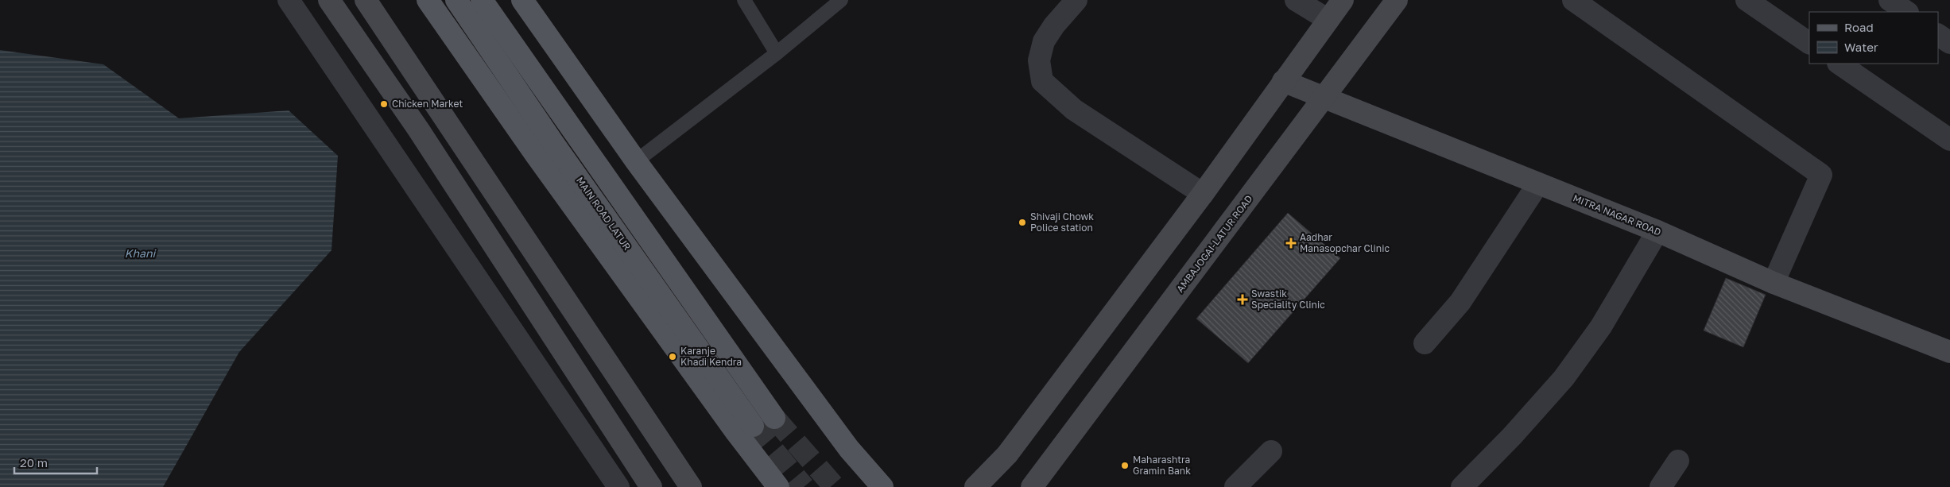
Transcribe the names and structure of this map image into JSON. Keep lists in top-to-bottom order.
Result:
{
  "streets": {
    "main road": ["MAIN ROAD LATUR"],
    "street": ["MITRA NAGAR ROAD", "AMBAJOGAI-LATUR ROAD"]
  },
  "crossings": [
    ["MITRA NAGAR ROAD", "AMBAJOGAI-LATUR ROAD"]
  ],
  "water": ["Khani"],
  "places": {
    "other": [
      "Chicken Market",
      "Shivaji Chowk Police station",
      "Karanje Khadi Kendra",
      "Maharashtra Gramin Bank"
    ],
    "health": ["Aadhar Manasopchar Clinic", "Swastik Speciality Clinic"]
  },
  "legend": ["Road", "Water"],
  "scale_bar": "20 m"
}
